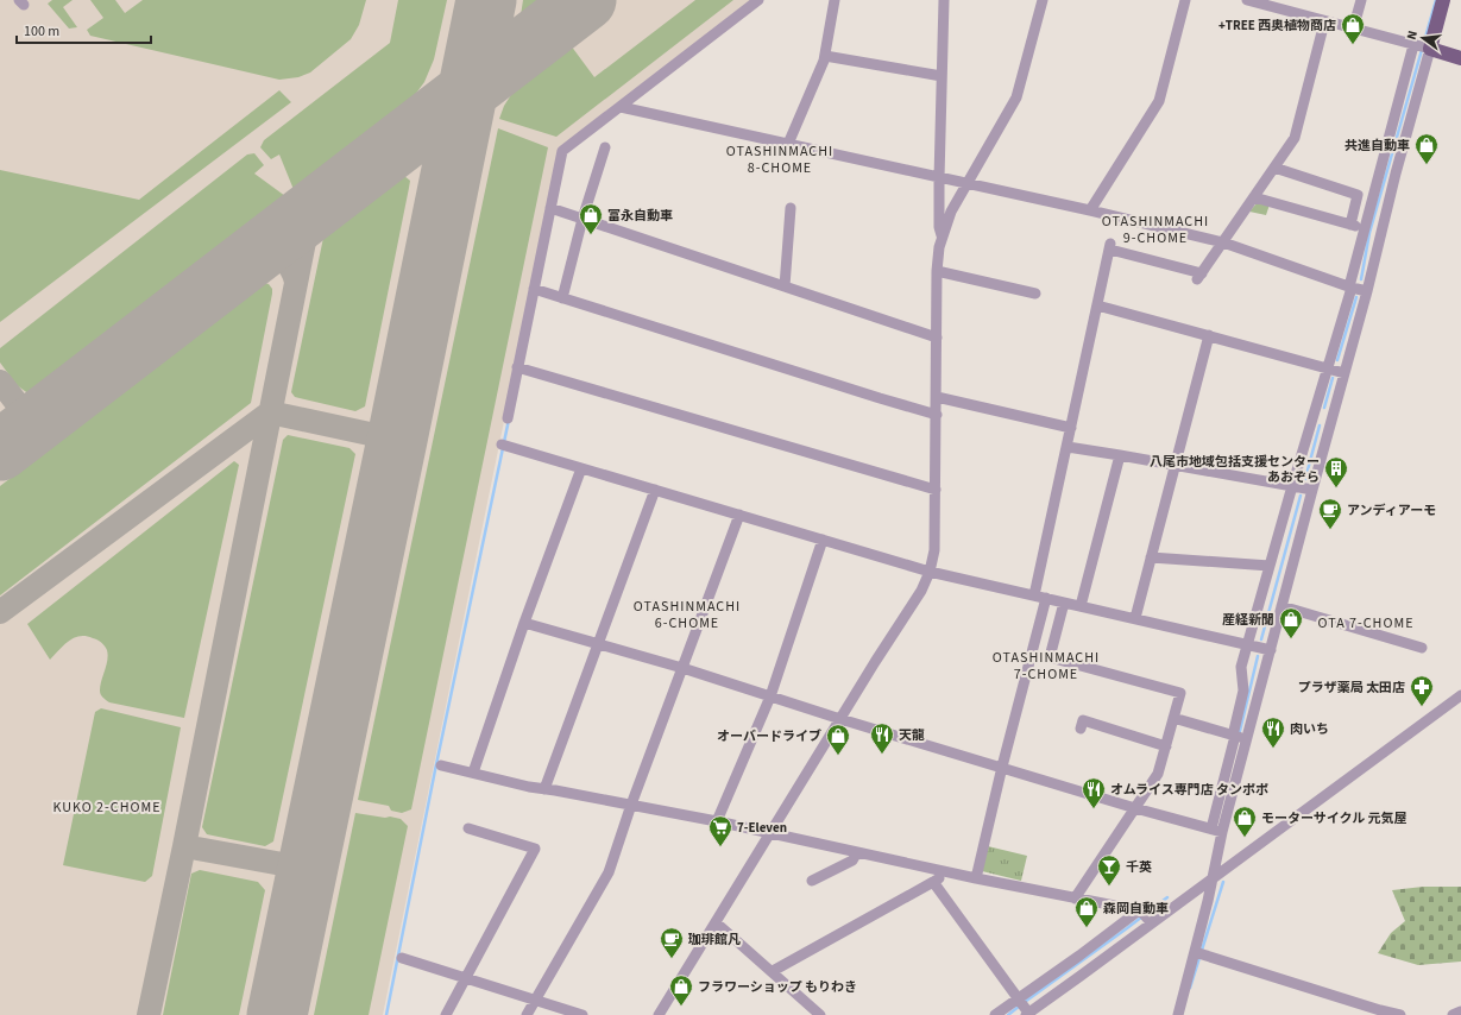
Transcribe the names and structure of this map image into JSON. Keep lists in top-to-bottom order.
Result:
{
  "districts": [
    "OTASHINMACHI 8-CHOME",
    "OTASHINMACHI 9-CHOME",
    "OTASHINMACHI 6-CHOME",
    "OTA 7-CHOME",
    "OTASHINMACHI 7-CHOME",
    "KUKO 2-CHOME"
  ],
  "places": {
    "shop": [
      "+TREE 西奥植物商店",
      "共進自動車",
      "富永自動車",
      "産経新聞",
      "オーバードライブ",
      "モーターサイクル 元気屋",
      "森岡自動車",
      "フラワーショップ もりわき"
    ],
    "building": ["八尾市地域包括支援センター あおぞら"],
    "cafe": ["アンディアーモ", "珈琲館凡"],
    "pharmacy": ["プラザ薬局 太田店"],
    "restaurant": ["肉いち", "天龍", "オムライス専門店 タンポポ"],
    "supermarket": ["7-Eleven"],
    "bar": ["千英"]
  },
  "scale_bar": "100 m",
  "north": "left"
}
